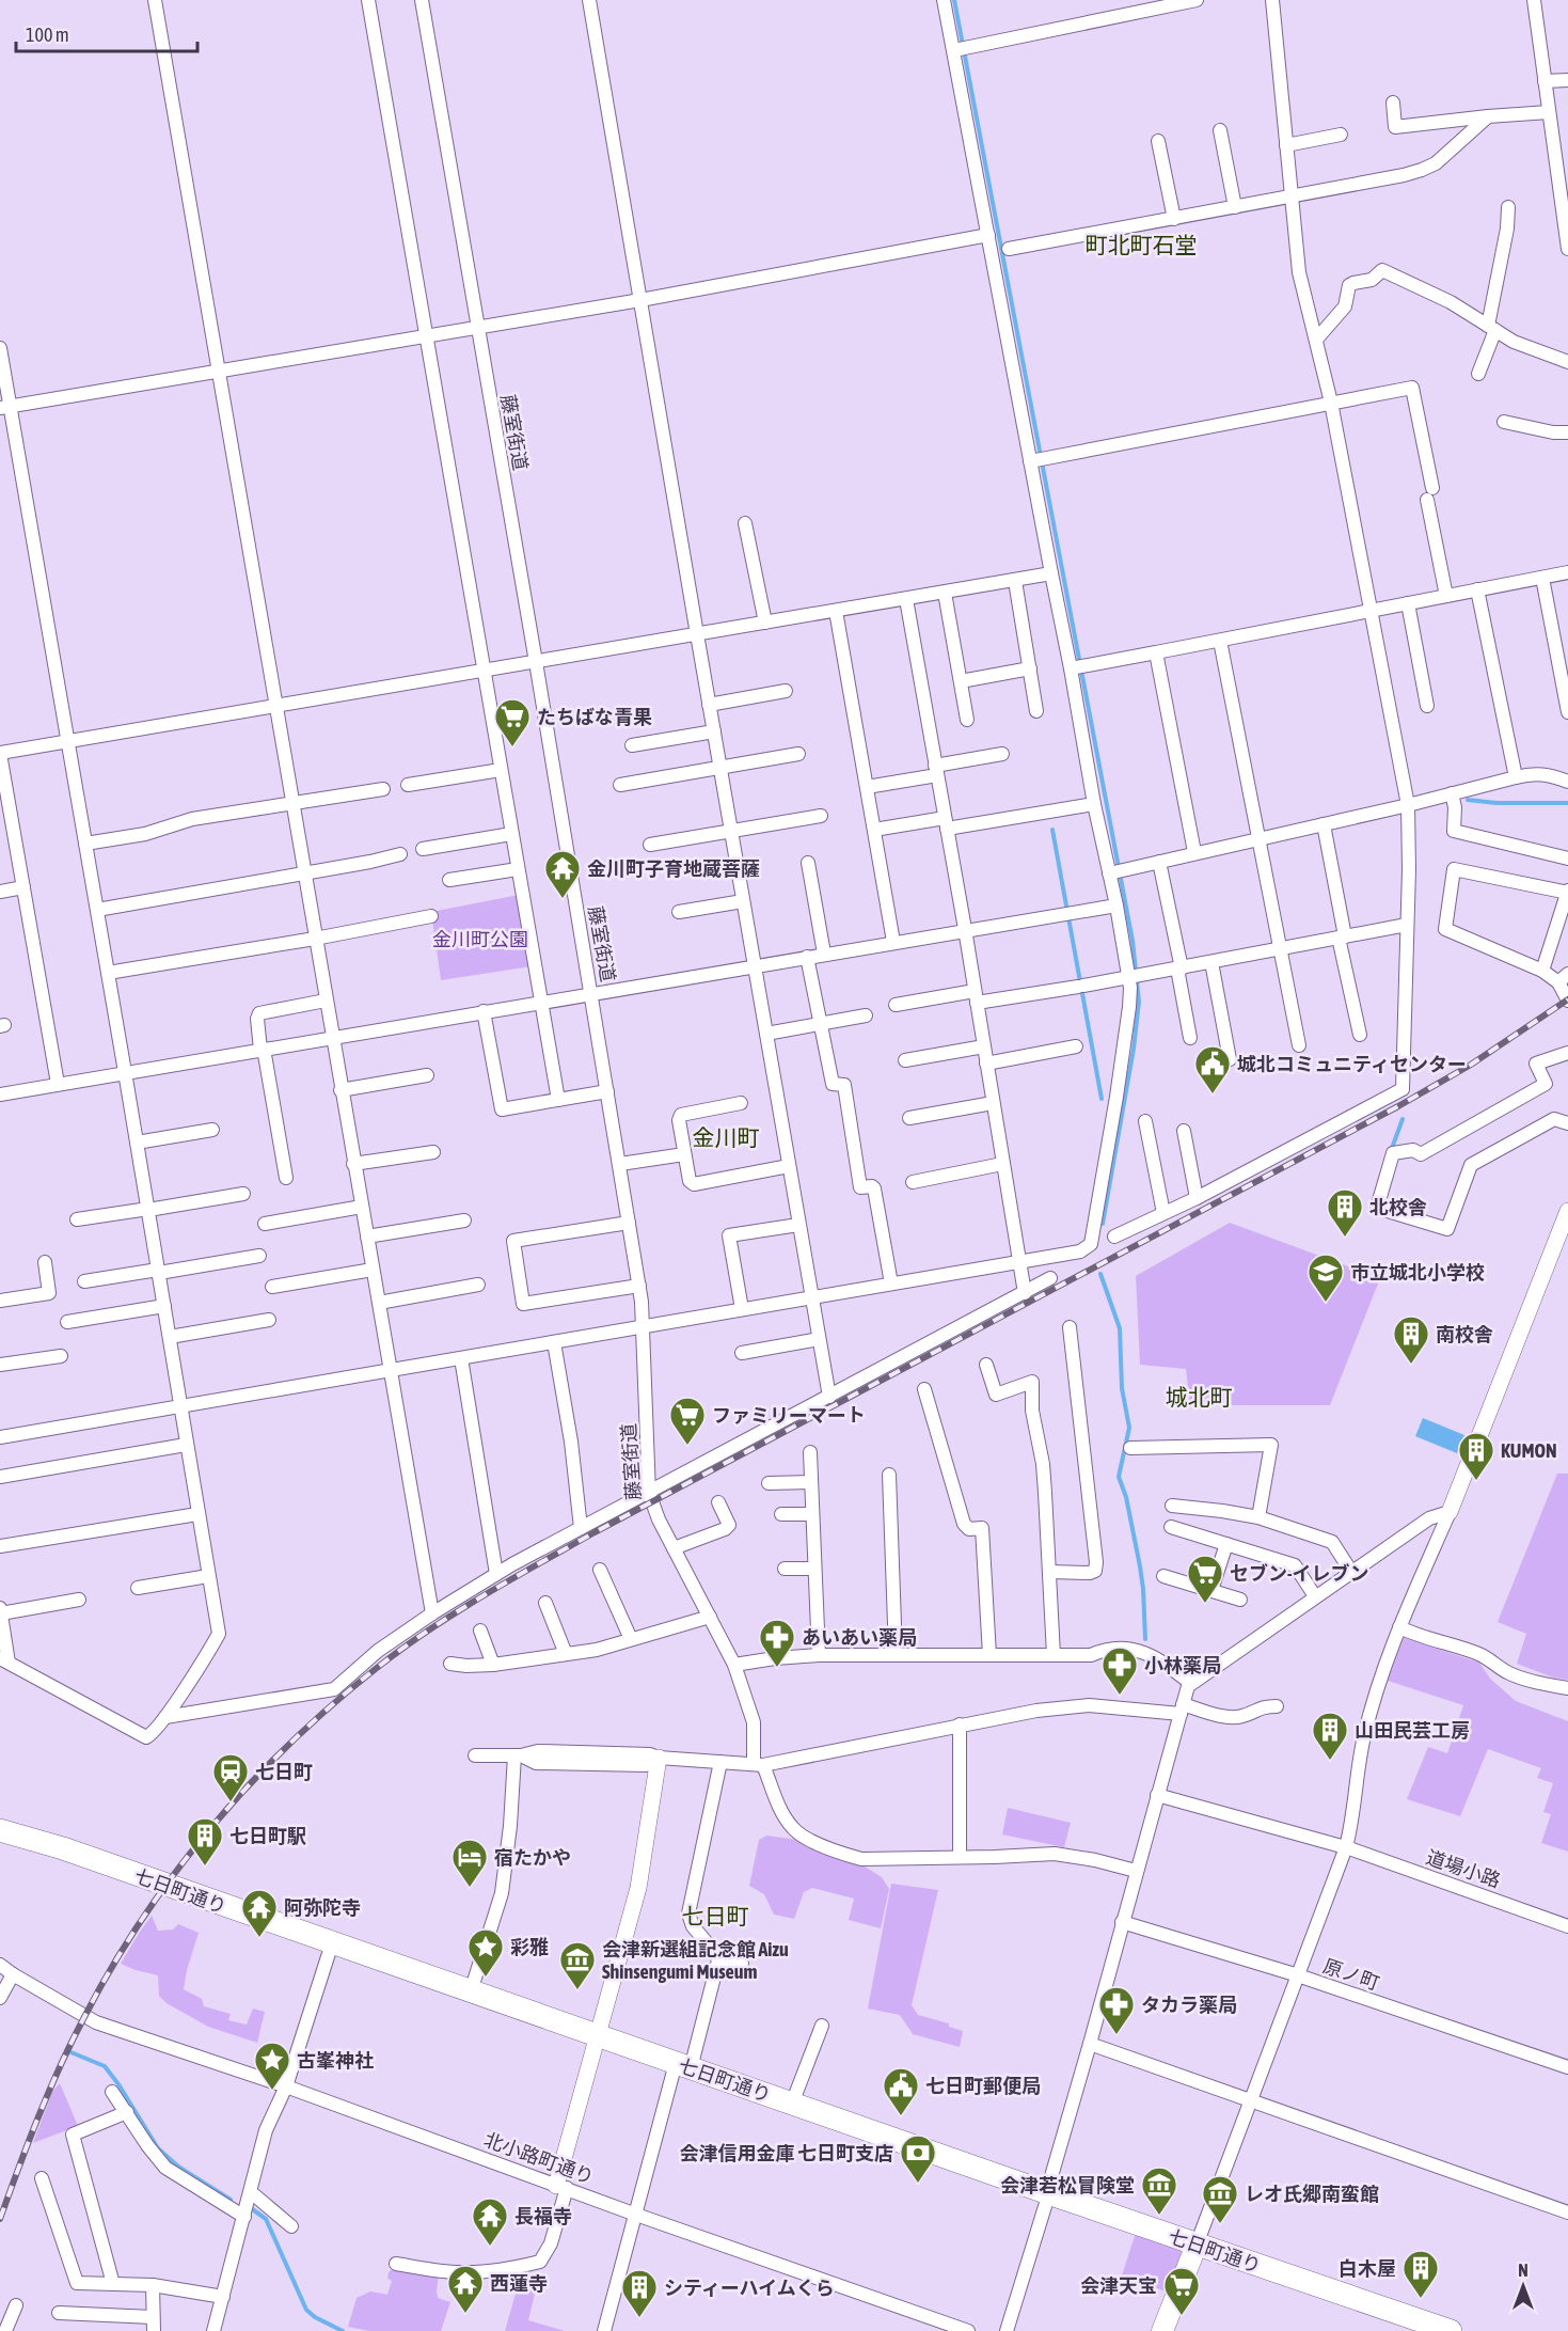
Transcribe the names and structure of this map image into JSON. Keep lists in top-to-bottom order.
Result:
{
  "streets": {
    "highway": ["七日町通り"],
    "street": [
      "藤室街道",
      "道場小路",
      "原ノ町",
      "北小路町通り"
    ]
  },
  "districts": [
    "町北町石堂",
    "金川町",
    "城北町",
    "七日町"
  ],
  "parks": ["金川町公園"],
  "places": {
    "supermarket": [
      "たちばな青果",
      "ファミリーマート",
      "セブン-イレブン",
      "会津天宝"
    ],
    "temple": [
      "金川町子育地蔵菩薩",
      "阿弥陀寺",
      "長福寺",
      "西蓮寺"
    ],
    "public building": ["城北コミュニティセンター", "七日町郵便局"],
    "building": [
      "北校舎",
      "南校舎",
      "KUMON",
      "山田民芸工房",
      "七日町駅",
      "白木屋",
      "シティーハイムくら"
    ],
    "school or university": ["市立城北小学校"],
    "pharmacy": ["あいあい薬局", "小林薬局", "タカラ薬局"],
    "station": ["七日町"],
    "hotel": ["宿たかや"],
    "place": ["彩雅", "古峯神社"],
    "museum": ["会津新選組記念館 Aizu Shinsengumi Museum", "会津若松冒険堂", "レオ氏郷南蛮館"],
    "bank": ["会津信用金庫 七日町支店"]
  },
  "scale_bar": "100 m",
  "north": "top"
}
